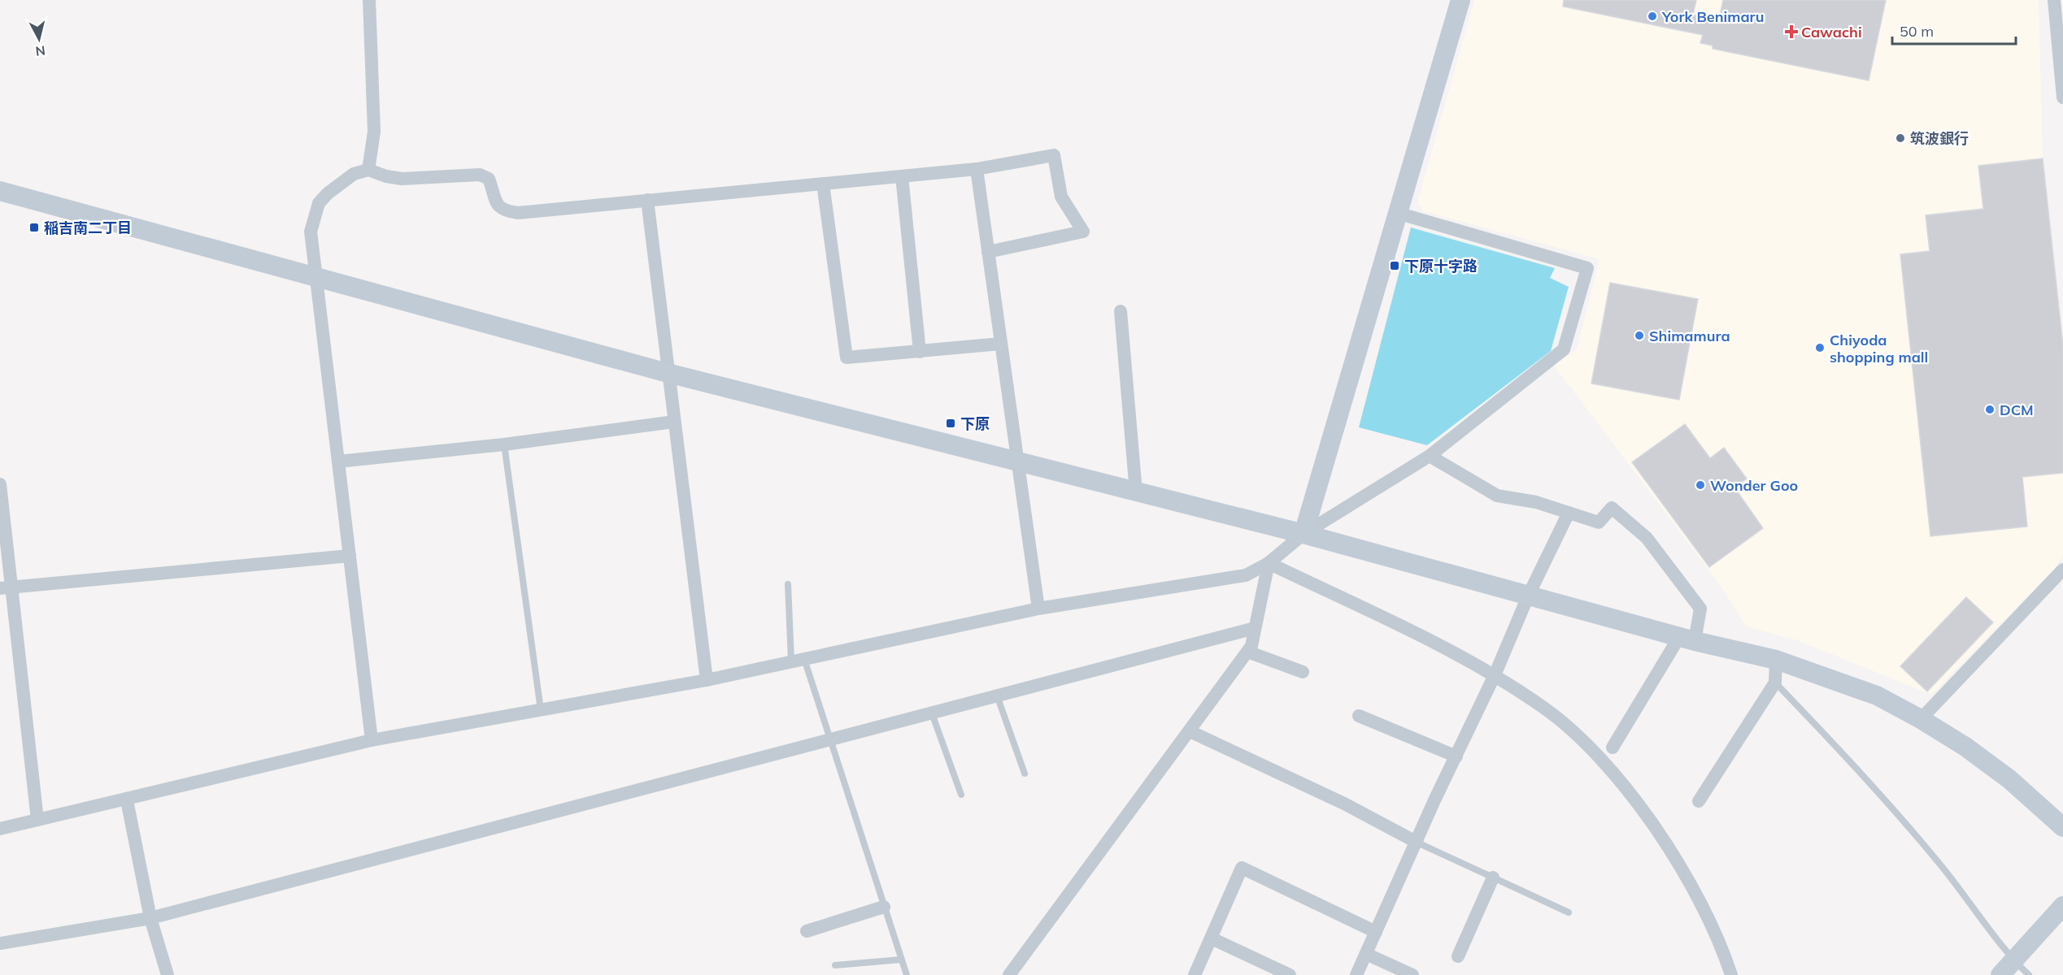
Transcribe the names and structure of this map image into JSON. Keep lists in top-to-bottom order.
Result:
{
  "places": {
    "other": [
      "York Benimaru",
      "筑波銀行",
      "Shimamura",
      "Chiyoda shopping mall",
      "DCM",
      "Wonder Goo"
    ],
    "health": ["Cawachi"],
    "transit": ["稲吉南二丁目", "下原十字路", "下原"]
  },
  "scale_bar": "50 m",
  "north": "bottom"
}
